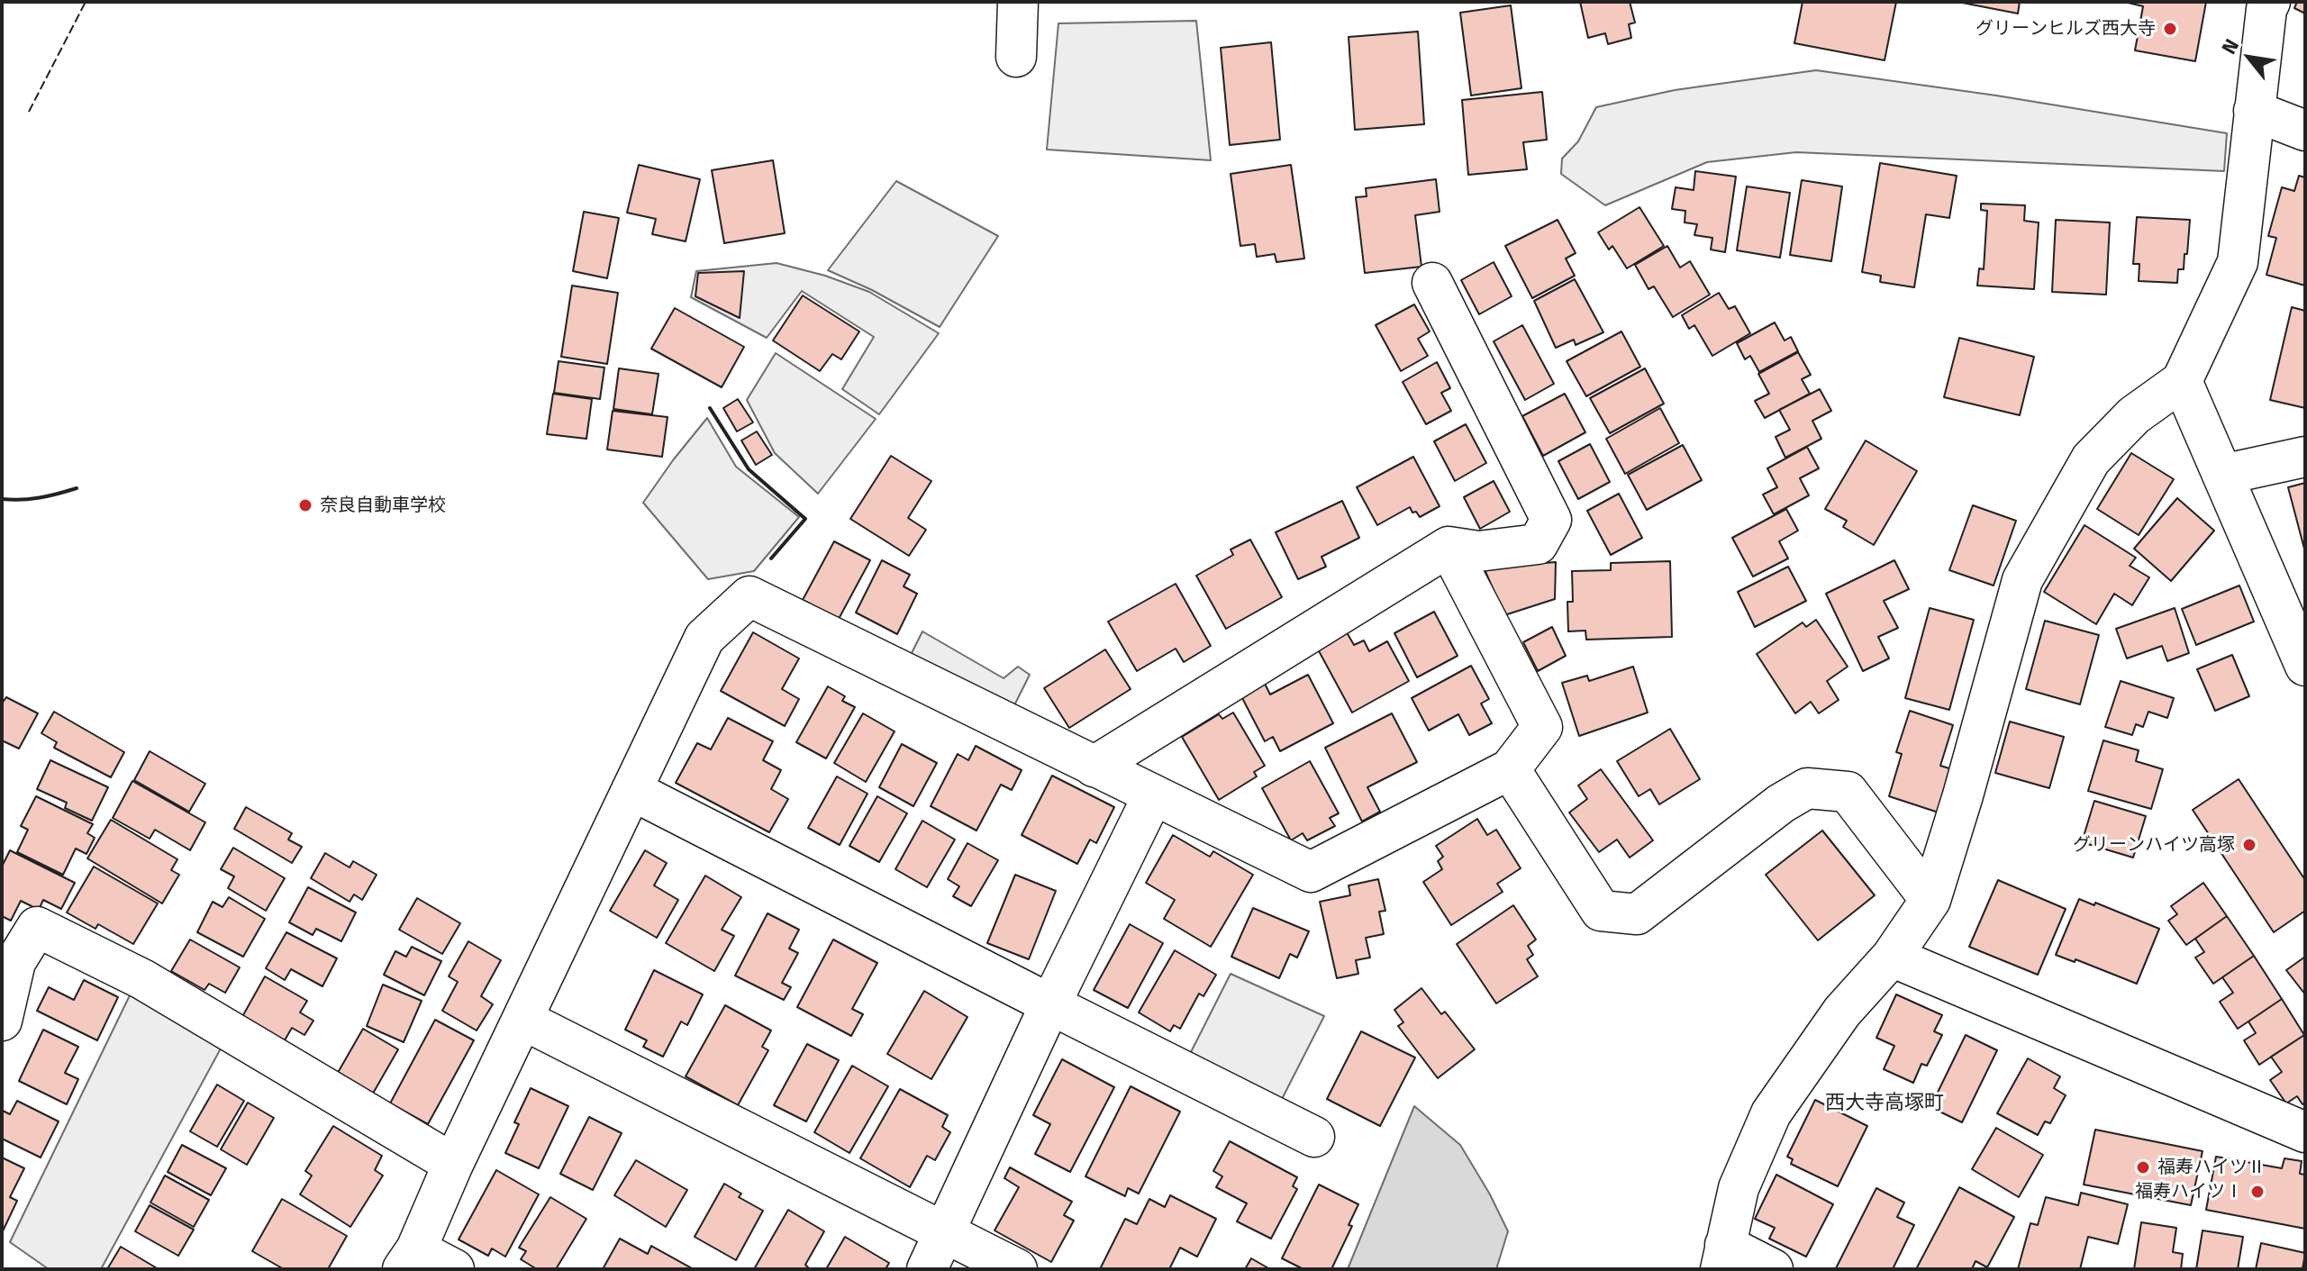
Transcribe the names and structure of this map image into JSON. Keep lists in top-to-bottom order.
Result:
{
  "districts": ["西大寺高塚町"],
  "places": [
    "グリーンヒルズ西大寺",
    "奈良自動車学校",
    "グリーンハイツ高塚",
    "福寿ハイツⅡ",
    "福寿ハイツⅠ"
  ],
  "north": "top left"
}
